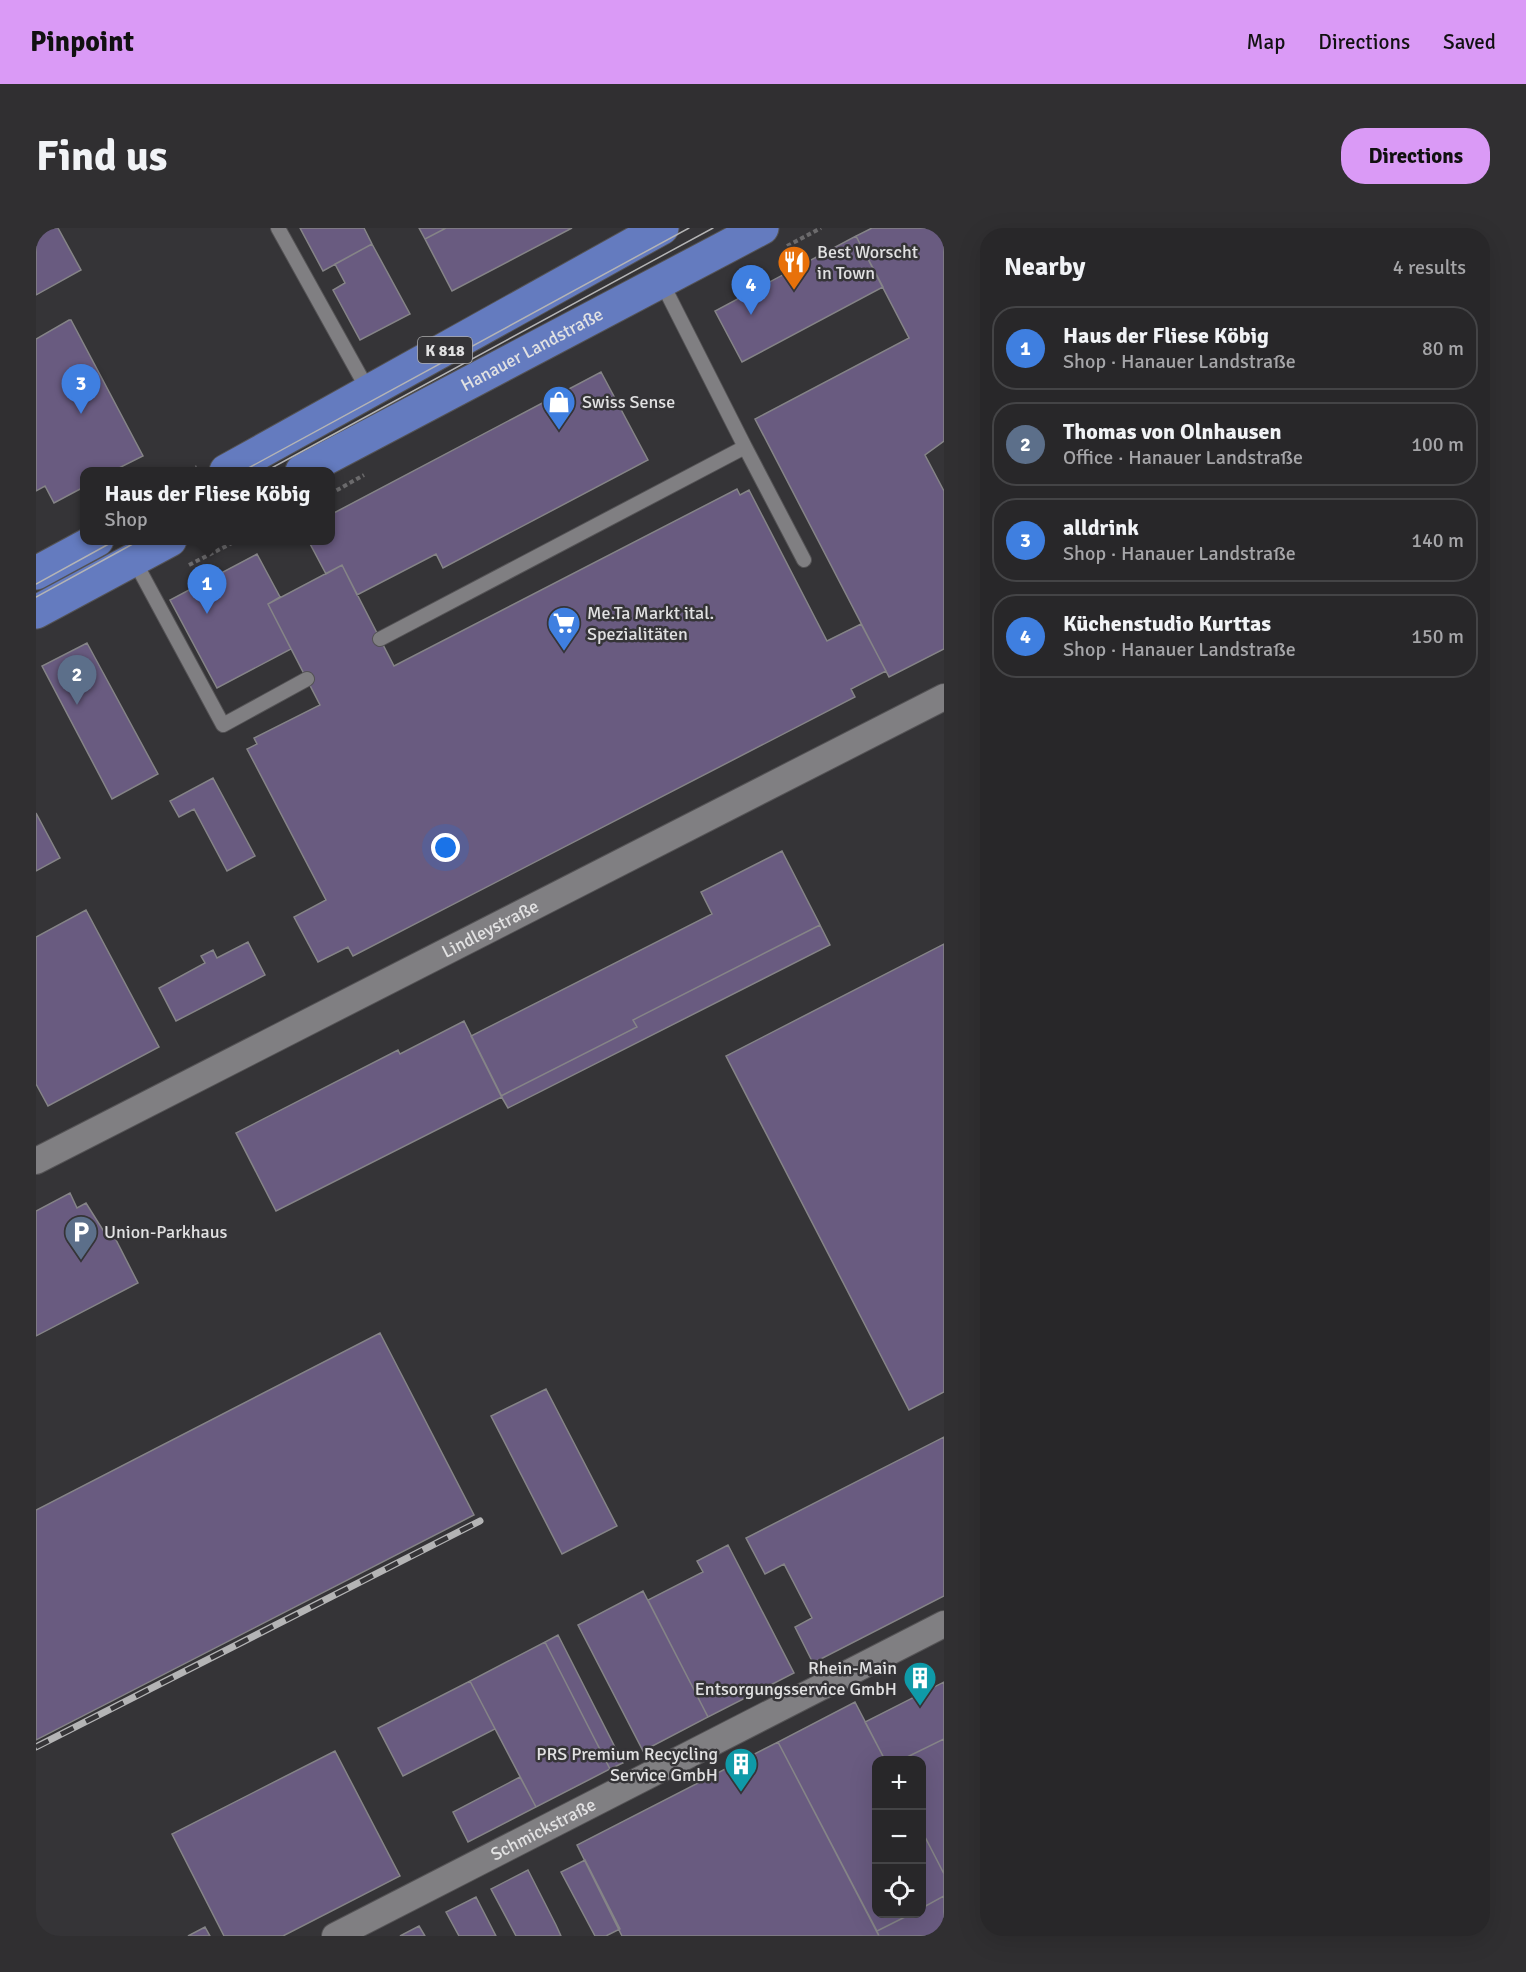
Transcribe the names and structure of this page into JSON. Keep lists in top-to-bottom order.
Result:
{
  "streets": {
    "main road": ["Hanauer Landstraße", "K 818"],
    "street": ["Lindleystraße", "Schmickstraße"]
  },
  "places": {
    "restaurant": ["Best Worscht in Town"],
    "shop": ["Swiss Sense"],
    "supermarket": ["Me.Ta Markt ital. Spezialitäten"],
    "parking": ["Union-Parkhaus"],
    "building": ["Rhein-Main Entsorgungsservice GmbH", "PRS Premium Recycling Service GmbH"]
  },
  "page": {
    "header": "Pinpoint",
    "nav": ["Map", "Directions", "Saved"],
    "buttons": "Directions",
    "title": "Find us",
    "heading": ["Nearby", "4 results"],
    "pins": [
      "4",
      "3",
      "1",
      "2"
    ],
    "list": [
      {
        "mark": "1",
        "name": "Haus der Fliese Köbig",
        "note": "Shop · Hanauer Landstraße",
        "value": "80 m"
      },
      {
        "mark": "2",
        "name": "Thomas von Olnhausen",
        "note": "Office · Hanauer Landstraße",
        "value": "100 m"
      },
      {
        "mark": "3",
        "name": "alldrink",
        "note": "Shop · Hanauer Landstraße",
        "value": "140 m"
      },
      {
        "mark": "4",
        "name": "Küchenstudio Kurttas",
        "note": "Shop · Hanauer Landstraße",
        "value": "150 m"
      }
    ],
    "popup": ["Haus der Fliese Köbig", "Shop"],
    "map_buttons": ["+", "−"]
  }
}
